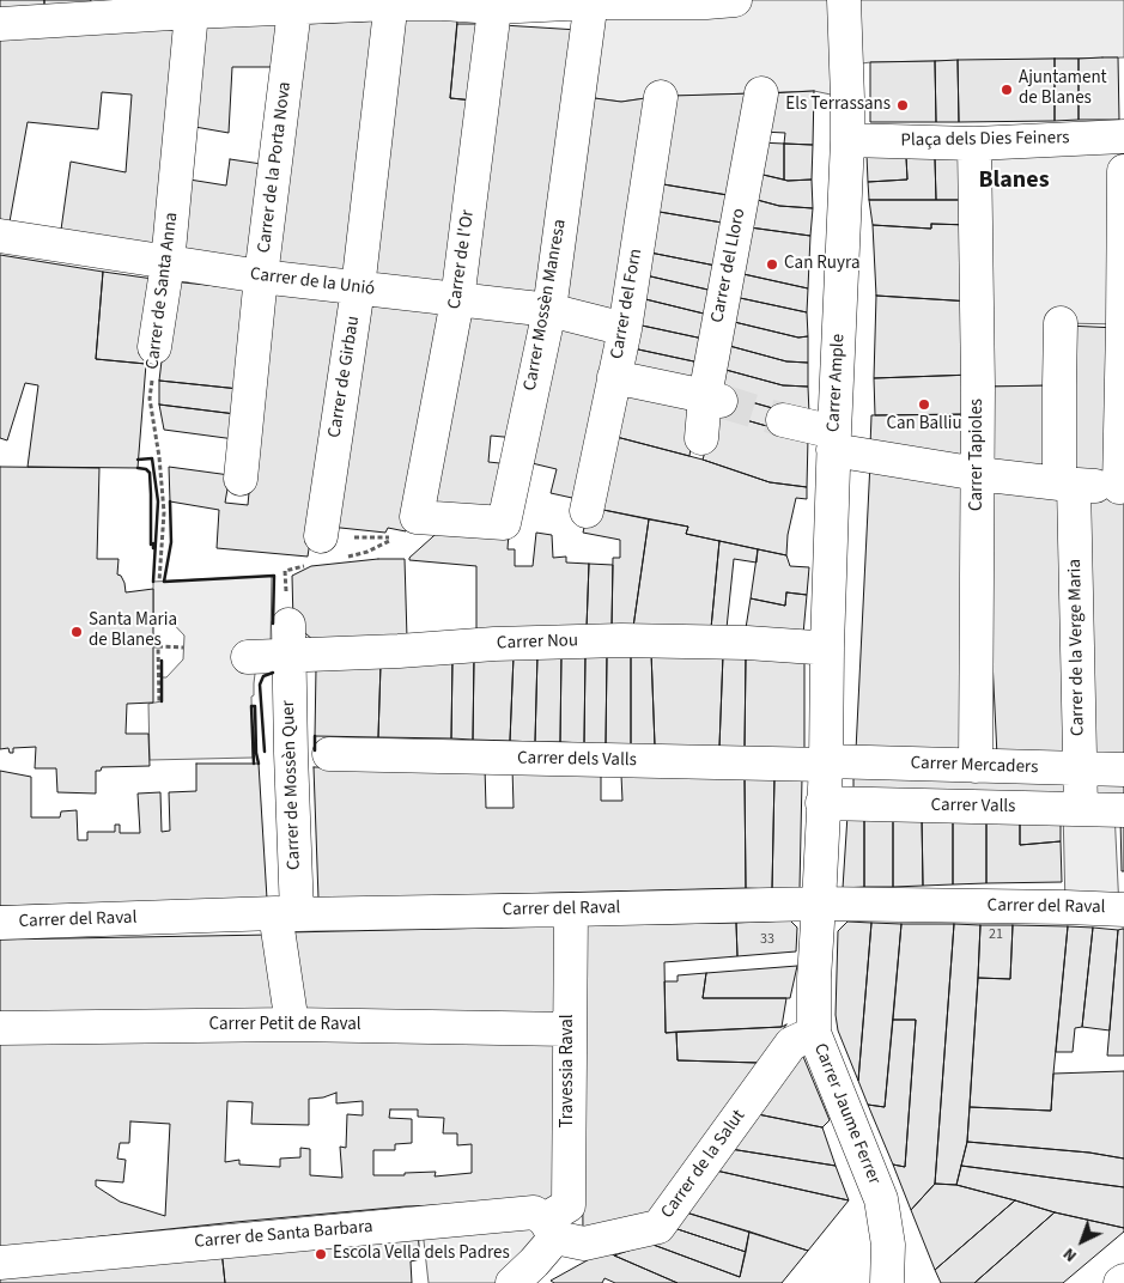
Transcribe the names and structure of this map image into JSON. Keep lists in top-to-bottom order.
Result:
{
  "streets": {
    "street": [
      "Plaça dels Dies Feiners",
      "Carrer de la Porta Nova",
      "Carrer de l'Or",
      "Carrer del Lloro",
      "Carrer de la Unió",
      "Carrer de Santa Anna",
      "Carrer del Forn",
      "Carrer Mossèn Manresa",
      "Carrer de Girbau",
      "Carrer Ample",
      "Carrer Tapioles",
      "Carrer Nou",
      "Carrer de la Verge Maria",
      "Carrer dels Valls",
      "Carrer Mercaders",
      "Carrer de Mossèn Quer",
      "Carrer Valls",
      "Carrer del Raval",
      "Carrer Petit de Raval",
      "Travessia Raval",
      "Carrer Jaume Ferrer",
      "Carrer de la Salut",
      "Carrer de Santa Barbara"
    ]
  },
  "crossings": [
    ["Plaça dels Dies Feiners", "Carrer Ample"],
    ["Plaça dels Dies Feiners", "Carrer Tapioles"],
    ["Carrer de la Porta Nova", "Carrer de la Unió"],
    ["Carrer de l'Or", "Carrer de la Unió"],
    ["Carrer de l'Or", "Carrer Mossèn Manresa"],
    ["Carrer de la Unió", "Carrer de Santa Anna"],
    ["Carrer de la Unió", "Carrer del Forn"],
    ["Carrer de la Unió", "Carrer Mossèn Manresa"],
    ["Carrer de la Unió", "Carrer de Girbau"],
    ["Carrer Ample", "Carrer Nou"],
    ["Carrer Ample", "Carrer dels Valls"],
    ["Carrer Ample", "Carrer Mercaders"],
    ["Carrer Ample", "Carrer Jaume Ferrer"],
    ["Carrer Tapioles", "Carrer Mercaders"],
    ["Carrer Nou", "Carrer de Mossèn Quer"],
    ["Carrer de la Verge Maria", "Carrer Mercaders"],
    ["Carrer de la Verge Maria", "Carrer Valls"],
    ["Carrer dels Valls", "Carrer Mercaders"],
    ["Carrer dels Valls", "Carrer Jaume Ferrer"],
    ["Carrer Mercaders", "Carrer Jaume Ferrer"],
    ["Carrer de Mossèn Quer", "Carrer del Raval"],
    ["Carrer de Mossèn Quer", "Carrer Petit de Raval"],
    ["Carrer Valls", "Carrer Jaume Ferrer"],
    ["Carrer del Raval", "Travessia Raval"],
    ["Carrer del Raval", "Carrer Jaume Ferrer"],
    ["Carrer Petit de Raval", "Travessia Raval"],
    ["Travessia Raval", "Carrer de la Salut"],
    ["Travessia Raval", "Carrer de Santa Barbara"],
    ["Carrer Jaume Ferrer", "Carrer de la Salut"],
    ["Carrer de la Salut", "Carrer de Santa Barbara"]
  ],
  "districts": ["Blanes"],
  "places": [
    "Ajuntament de Blanes",
    "Els Terrassans",
    "Can Ruyra",
    "Can Balliu",
    "Santa Maria de Blanes",
    "Escola Vella dels Padres"
  ],
  "house_numbers": ["21", "33"],
  "north": "bottom left"
}
